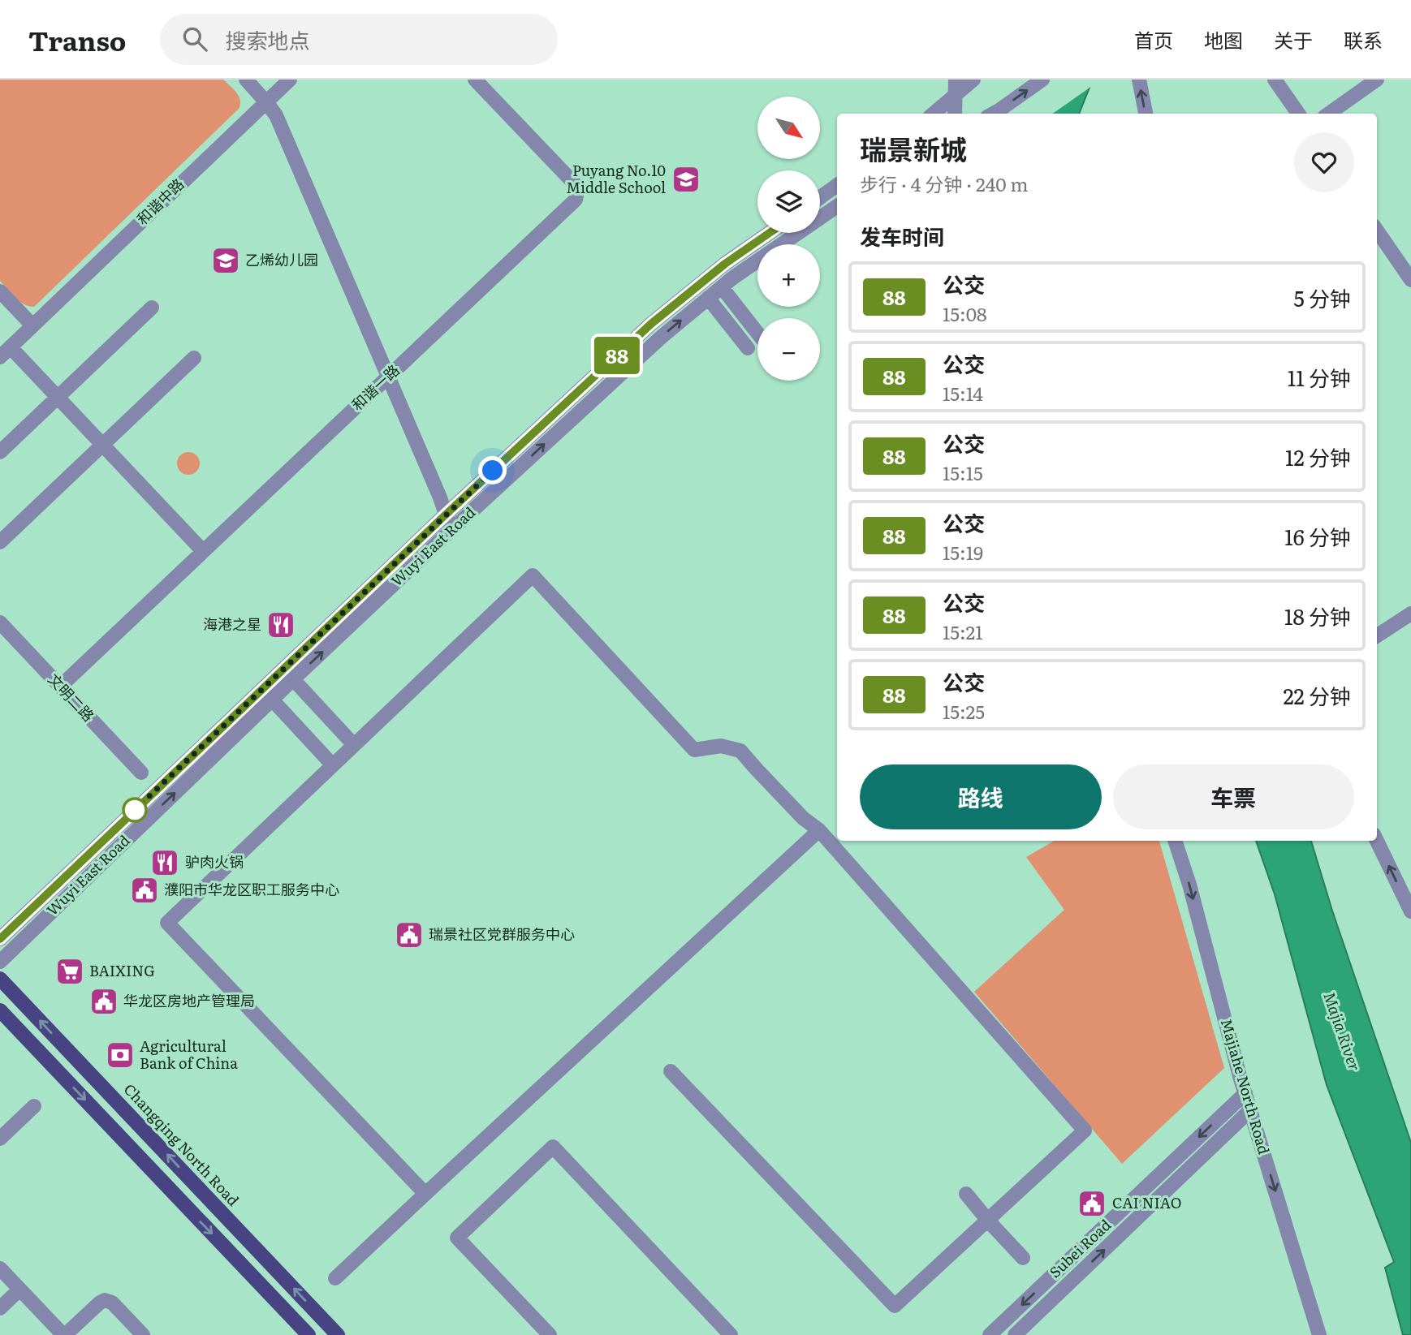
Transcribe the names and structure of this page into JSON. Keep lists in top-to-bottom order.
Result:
{
  "streets": {
    "main road": ["Changqing North Road"],
    "street": [
      "和谐中路",
      "和谐一路",
      "Wuyi East Road",
      "文明二路",
      "Majiahe North Road",
      "Subei Road"
    ]
  },
  "crossings": [
    ["和谐一路", "文明二路"],
    ["Majiahe North Road", "Subei Road"]
  ],
  "one_way": ["Majiahe North Road"],
  "water": ["Majia River"],
  "places": {
    "school or university": ["Puyang No.10 Middle School", "乙烯幼儿园"],
    "restaurant": ["海港之星", "驴肉火锅"],
    "public building": [
      "濮阳市华龙区职工服务中心",
      "瑞景社区党群服务中心",
      "华龙区房地产管理局",
      "CAI NIAO"
    ],
    "supermarket": ["BAIXING"],
    "bank": ["Agricultural Bank of China"]
  },
  "lines": ["bus line 88"],
  "north": "bottom right",
  "page": {
    "header": "Transo",
    "search": "搜索地点",
    "nav": [
      "首页",
      "地图",
      "关于",
      "联系"
    ],
    "on_map": "88",
    "map_buttons": ["+", "−"],
    "heading": [
      ["瑞景新城", "步行 · 4 分钟 · 240 m"],
      "发车时间"
    ],
    "list": [
      {
        "mark": "88",
        "name": "公交",
        "note": "15:08",
        "value": "5 分钟"
      },
      {
        "mark": "88",
        "name": "公交",
        "note": "15:14",
        "value": "11 分钟"
      },
      {
        "mark": "88",
        "name": "公交",
        "note": "15:15",
        "value": "12 分钟"
      },
      {
        "mark": "88",
        "name": "公交",
        "note": "15:19",
        "value": "16 分钟"
      },
      {
        "mark": "88",
        "name": "公交",
        "note": "15:21",
        "value": "18 分钟"
      },
      {
        "mark": "88",
        "name": "公交",
        "note": "15:25",
        "value": "22 分钟"
      }
    ],
    "buttons": ["路线", "车票"]
  }
}
